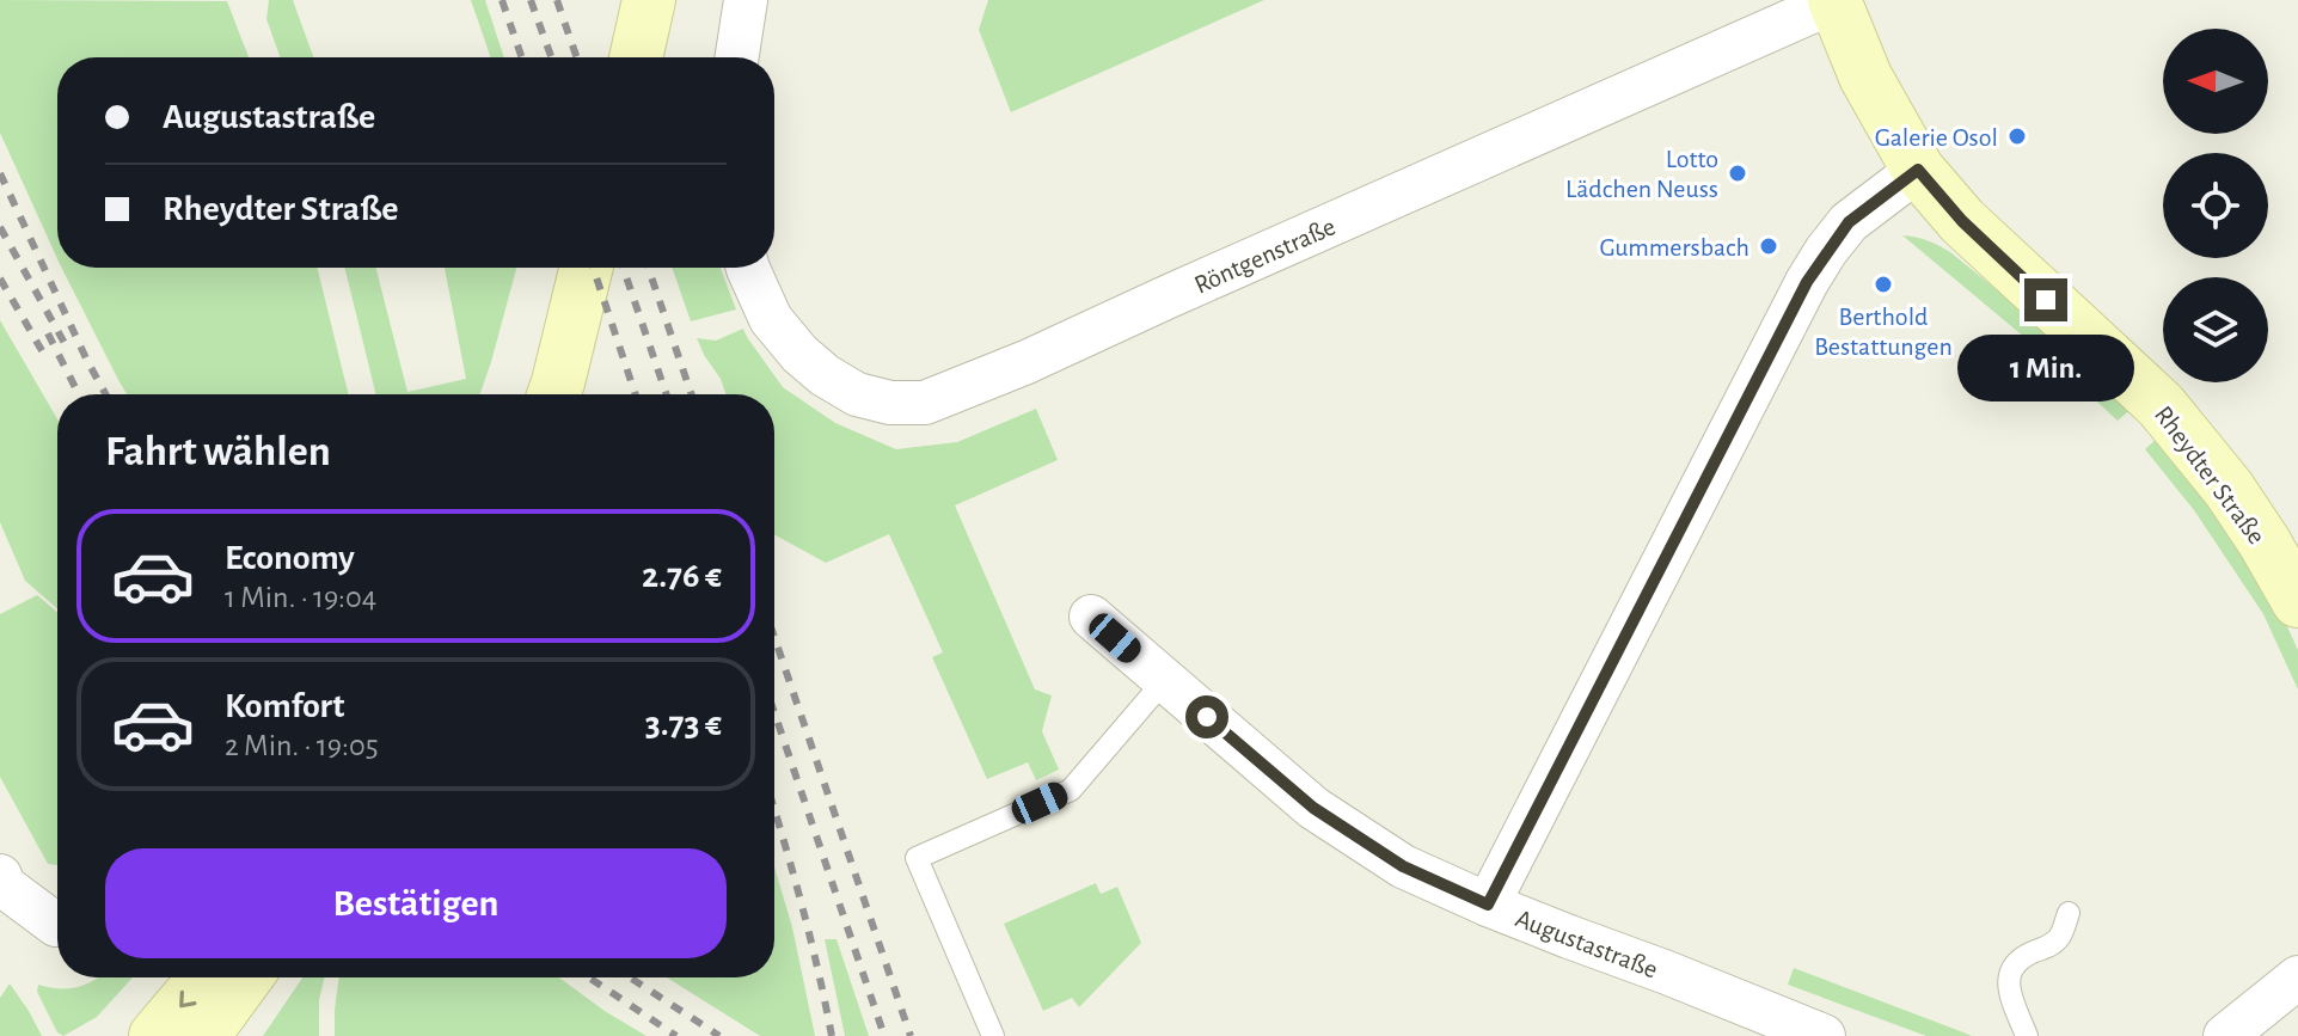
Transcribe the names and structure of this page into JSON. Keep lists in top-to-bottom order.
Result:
{
  "streets": {
    "main road": ["Rheydter Straße"],
    "street": ["Röntgenstraße", "Augustastraße"]
  },
  "crossings": [
    ["Röntgenstraße", "Rheydter Straße"]
  ],
  "places": [
    "Galerie Osol",
    "Lotto Lädchen Neuss",
    "Gummersbach",
    "Berthold Bestattungen"
  ],
  "north": "left",
  "page": {
    "banner": ["Augustastraße", "Rheydter Straße"],
    "bubble": "1 Min.",
    "heading": "Fahrt wählen",
    "list": [
      {
        "name": "Economy",
        "note": "1 Min. · 19:04",
        "value": "2.76 €"
      },
      {
        "name": "Komfort",
        "note": "2 Min. · 19:05",
        "value": "3.73 €"
      }
    ],
    "buttons": "Bestätigen"
  }
}
